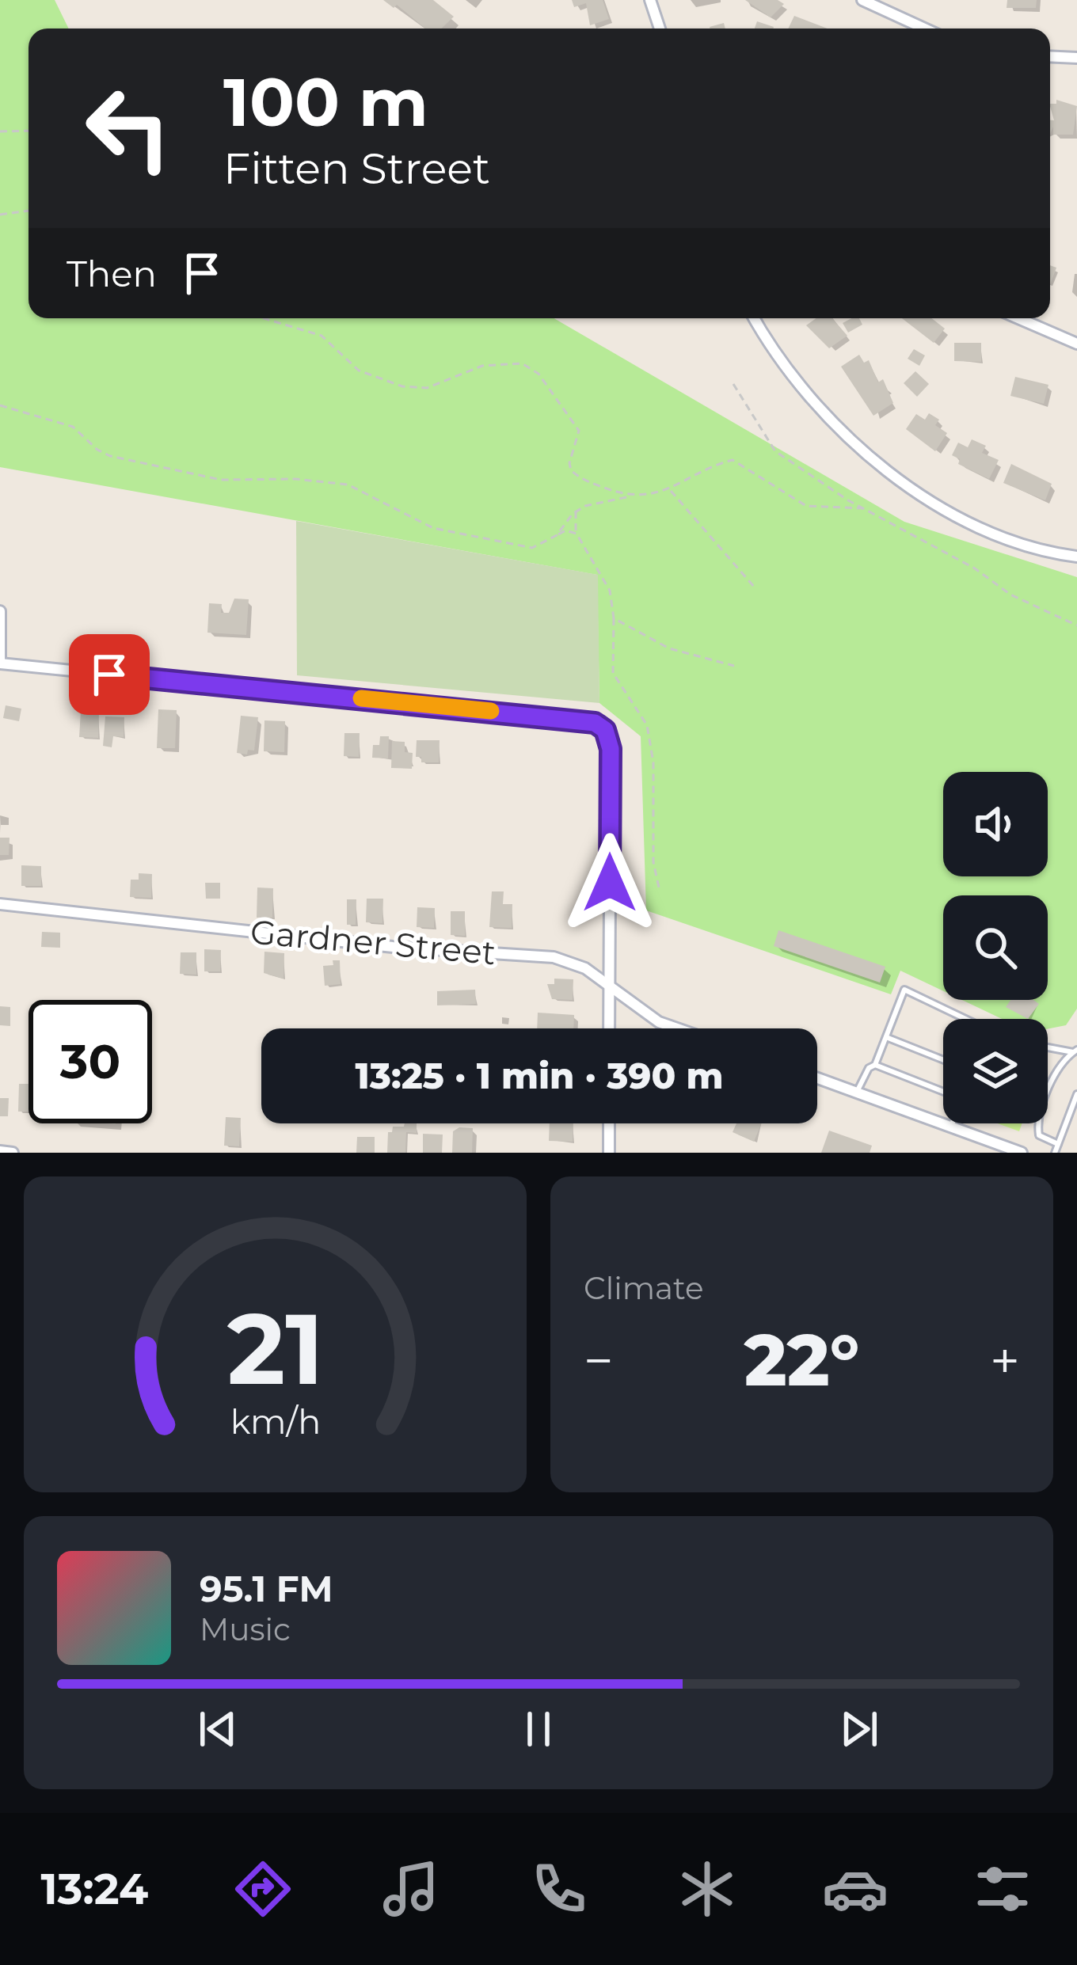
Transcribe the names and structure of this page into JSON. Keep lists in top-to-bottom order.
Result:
{
  "streets": {
    "street": ["Gardner Street"]
  },
  "page": {
    "turn": ["100 m", "Fitten Street"],
    "then": "Then",
    "limit": "30",
    "trip": "13:25 · 1 min · 390 m",
    "tile": "Climate",
    "heat": ["−", "22°", "+"],
    "song": ["95.1 FM", "Music"],
    "tabs": "13:24",
    "gauge": ["21", "km/h"]
  }
}
